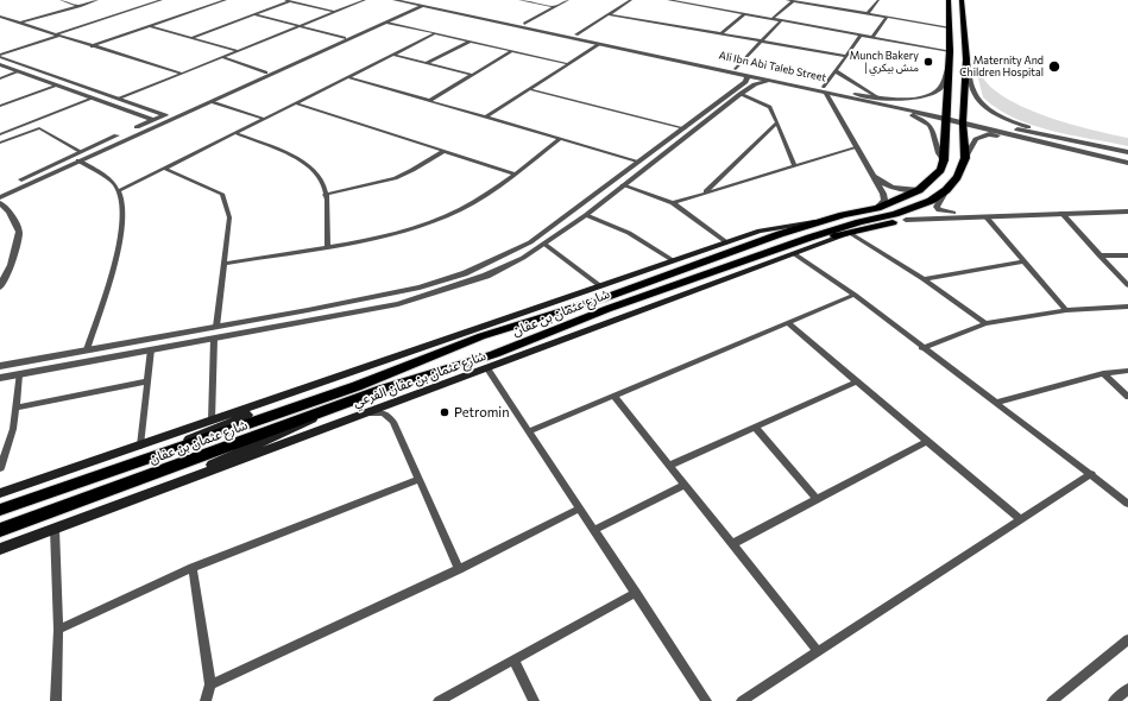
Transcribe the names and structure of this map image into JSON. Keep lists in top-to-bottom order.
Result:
{
  "streets": {
    "main road": ["شارع عثمان بن عفان", "شارع عثمان بن عفان الفرعي"],
    "street": ["Ali Ibn Abi Taleb Street"]
  },
  "crossings": [
    ["Ali Ibn Abi Taleb Street", "شارع عثمان بن عفان"]
  ],
  "places": ["Munch Bakery | منش بيكري", "Maternity And Children Hospital", "Petromin"]
}
